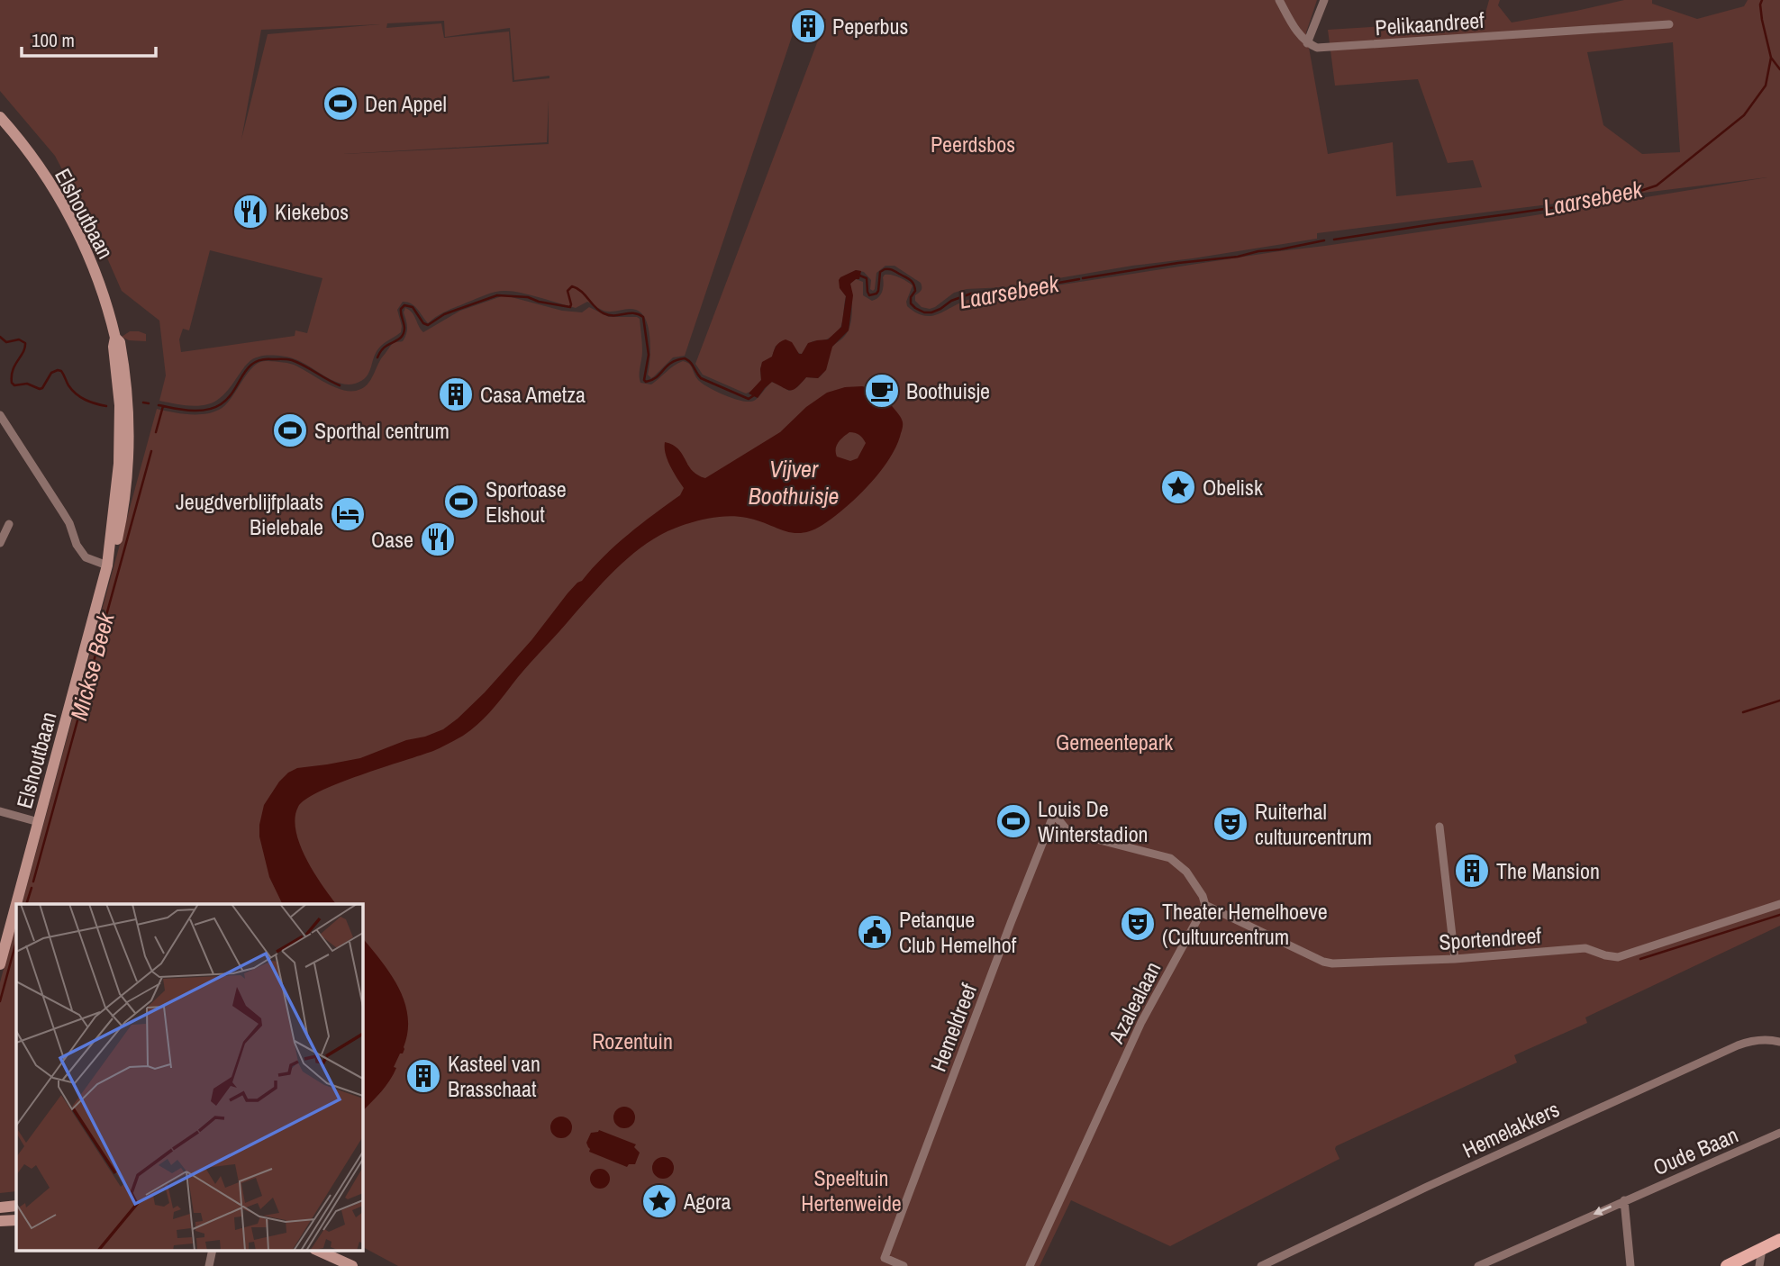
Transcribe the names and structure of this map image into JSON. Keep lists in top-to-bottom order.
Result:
{
  "streets": {
    "main road": ["Elshoutbaan"],
    "street": [
      "Pelikaandreef",
      "Sportendreef",
      "Azalealaan",
      "Hemeldreef",
      "Hemelakkers",
      "Oude Baan"
    ]
  },
  "crossings": [
    ["Sportendreef", "Azalealaan"]
  ],
  "one_way": ["Oude Baan"],
  "water": ["Laarsebeek", "Vijver Boothuisje", "Mickse Beek"],
  "parks": [
    "Peerdsbos",
    "Gemeentepark",
    "Rozentuin",
    "Speeltuin Hertenweide"
  ],
  "places": {
    "building": [
      "Peperbus",
      "Casa Ametza",
      "The Mansion",
      "Kasteel van Brasschaat"
    ],
    "sports": [
      "Den Appel",
      "Sporthal centrum",
      "Sportoase Elshout",
      "Louis De Winterstadion"
    ],
    "restaurant": ["Kiekebos", "Oase"],
    "cafe": ["Boothuisje"],
    "place": ["Obelisk", "Agora"],
    "hotel": ["Jeugdverblijfplaats Bielebale"],
    "theatre": ["Ruiterhal cultuurcentrum", "Theater Hemelhoeve (Cultuurcentrum"],
    "public building": ["Petanque Club Hemelhof"]
  },
  "scale_bar": "100 m"
}
